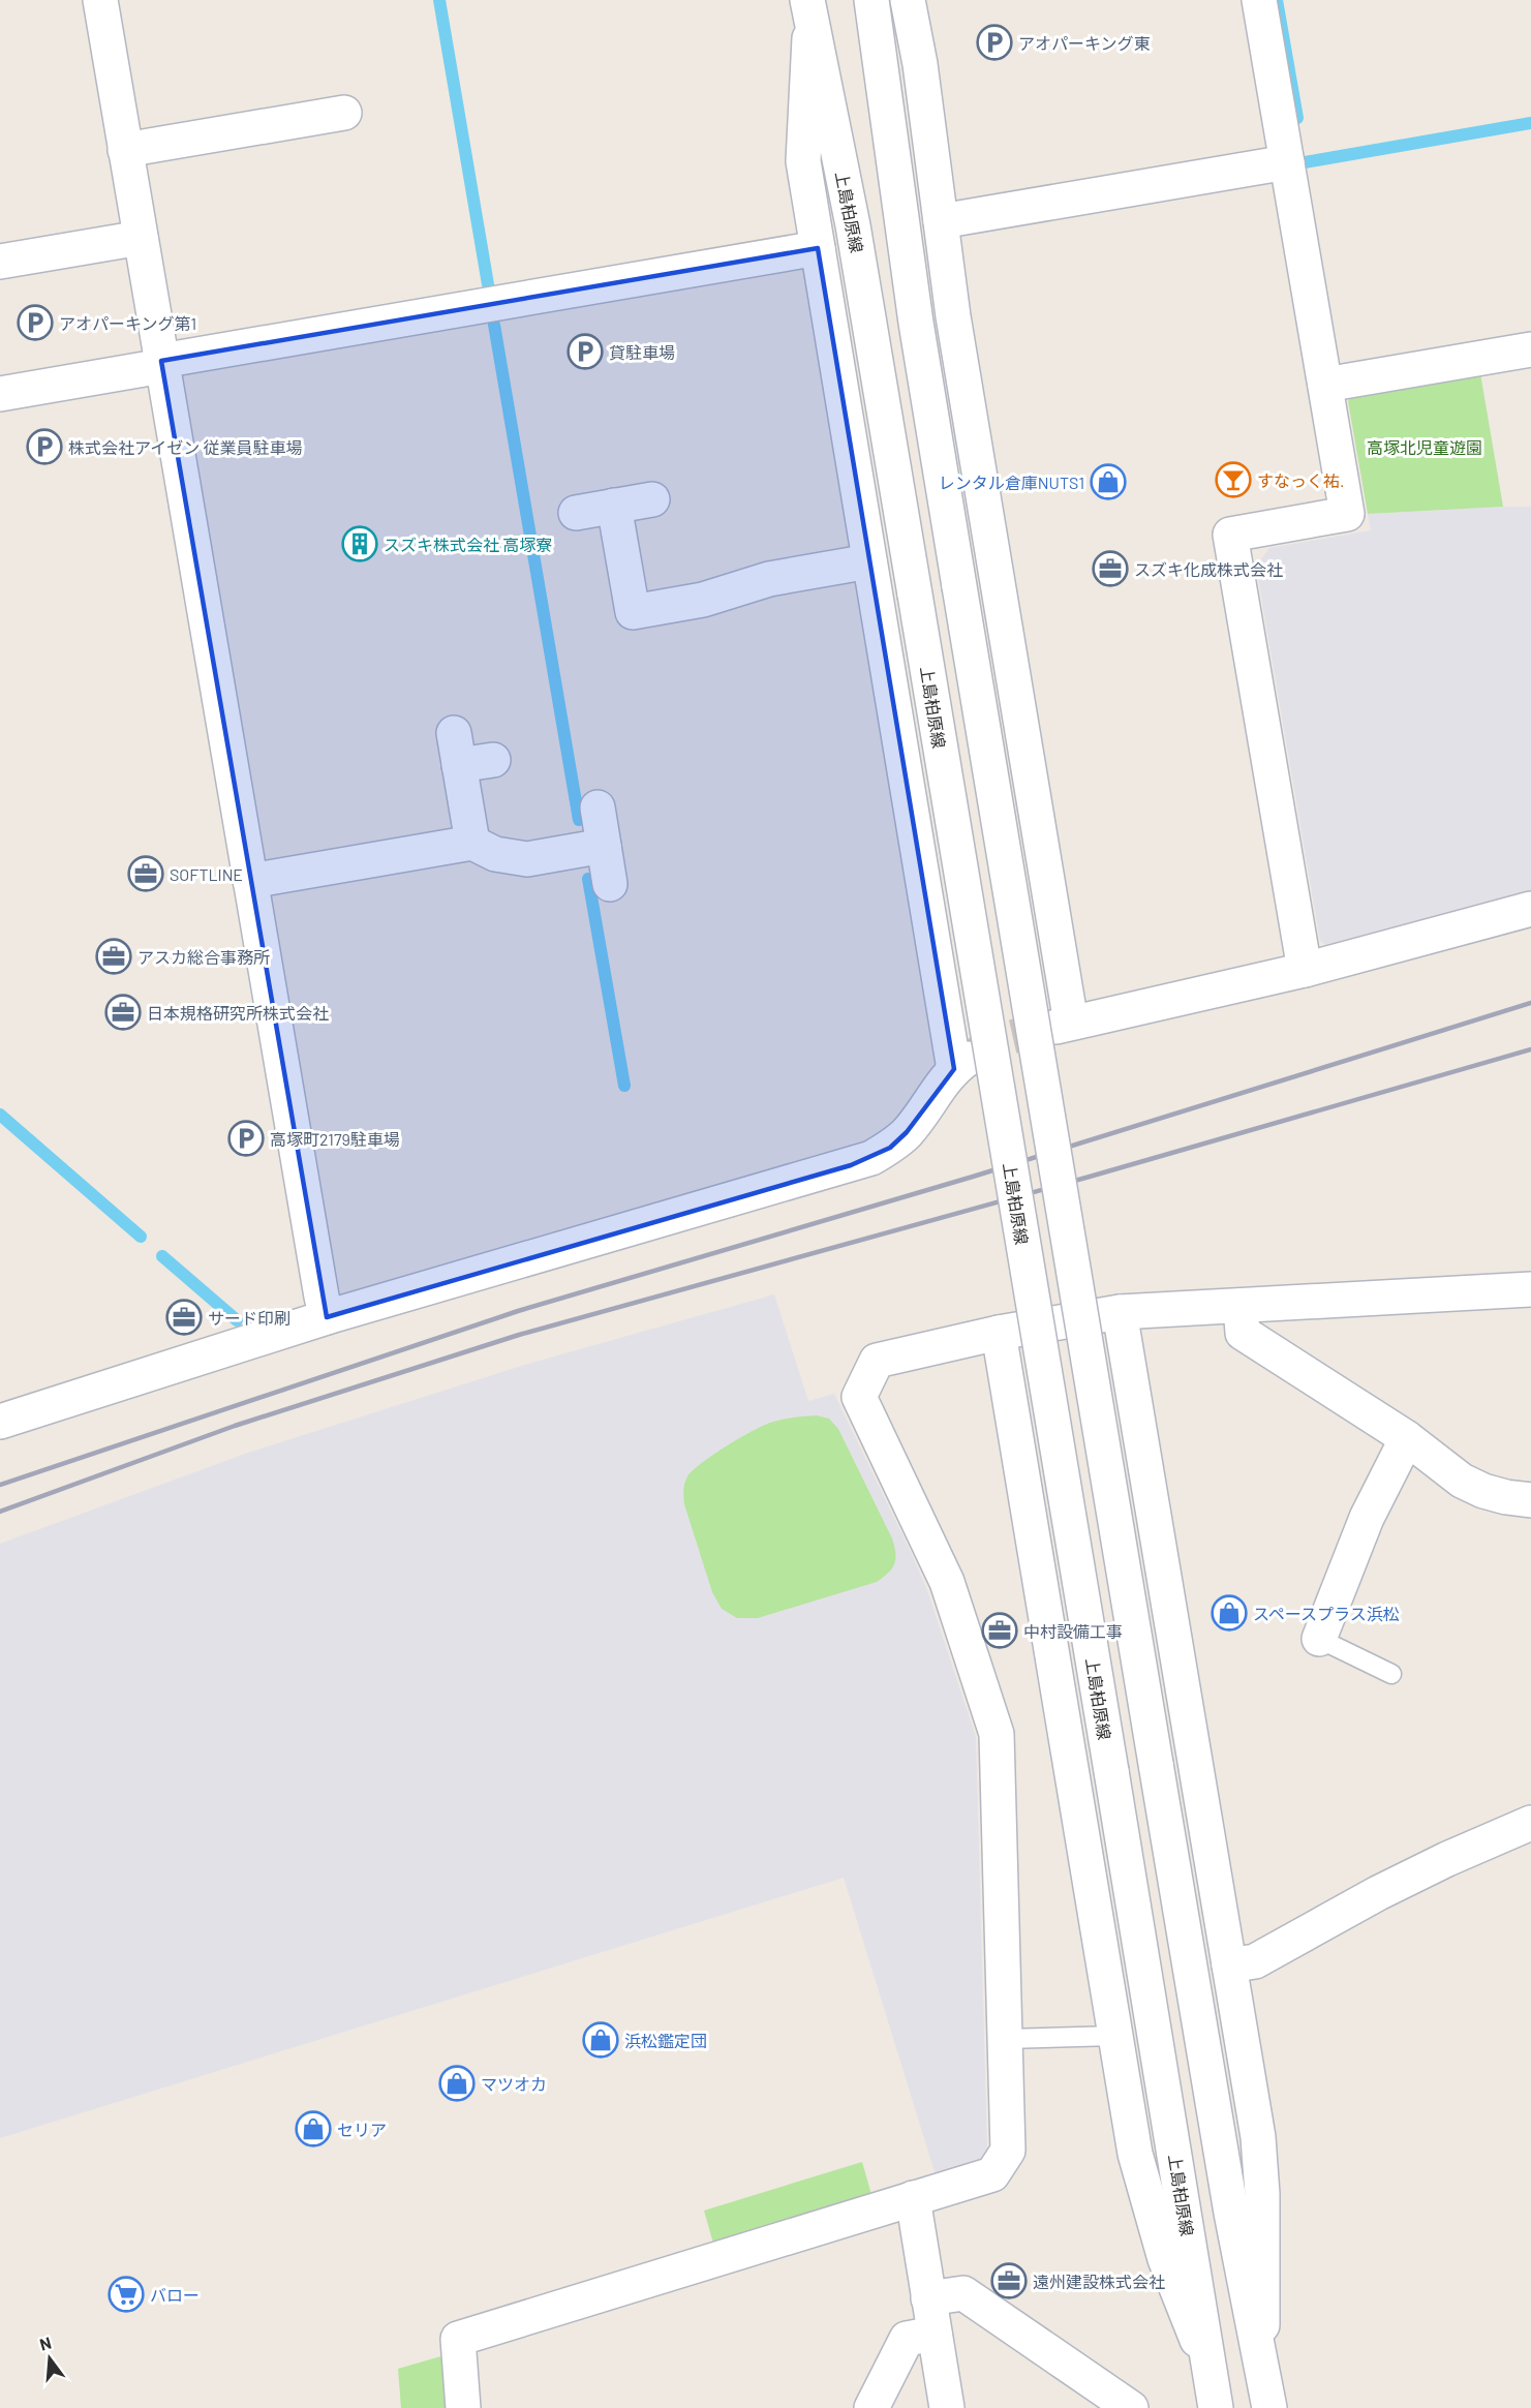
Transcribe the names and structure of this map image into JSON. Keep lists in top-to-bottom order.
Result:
{
  "streets": {
    "street": ["上島柏原線"]
  },
  "parks": ["高塚北児童遊園"],
  "places": {
    "parking": [
      "アオパーキング東",
      "アオパーキング第1",
      "貸駐車場",
      "株式会社アイゼン 従業員駐車場",
      "高塚町2179駐車場"
    ],
    "bar": ["すなっく祐."],
    "shop": [
      "レンタル倉庫NUTS1",
      "スペースプラス浜松",
      "浜松鑑定団",
      "マツオカ",
      "セリア"
    ],
    "building": ["スズキ株式会社 高塚寮"],
    "office": [
      "スズキ化成株式会社",
      "SOFTLINE",
      "アスカ総合事務所",
      "日本規格研究所株式会社",
      "サード印刷",
      "中村設備工事",
      "遠州建設株式会社"
    ],
    "supermarket": ["バロー"]
  },
  "north": "top"
}
